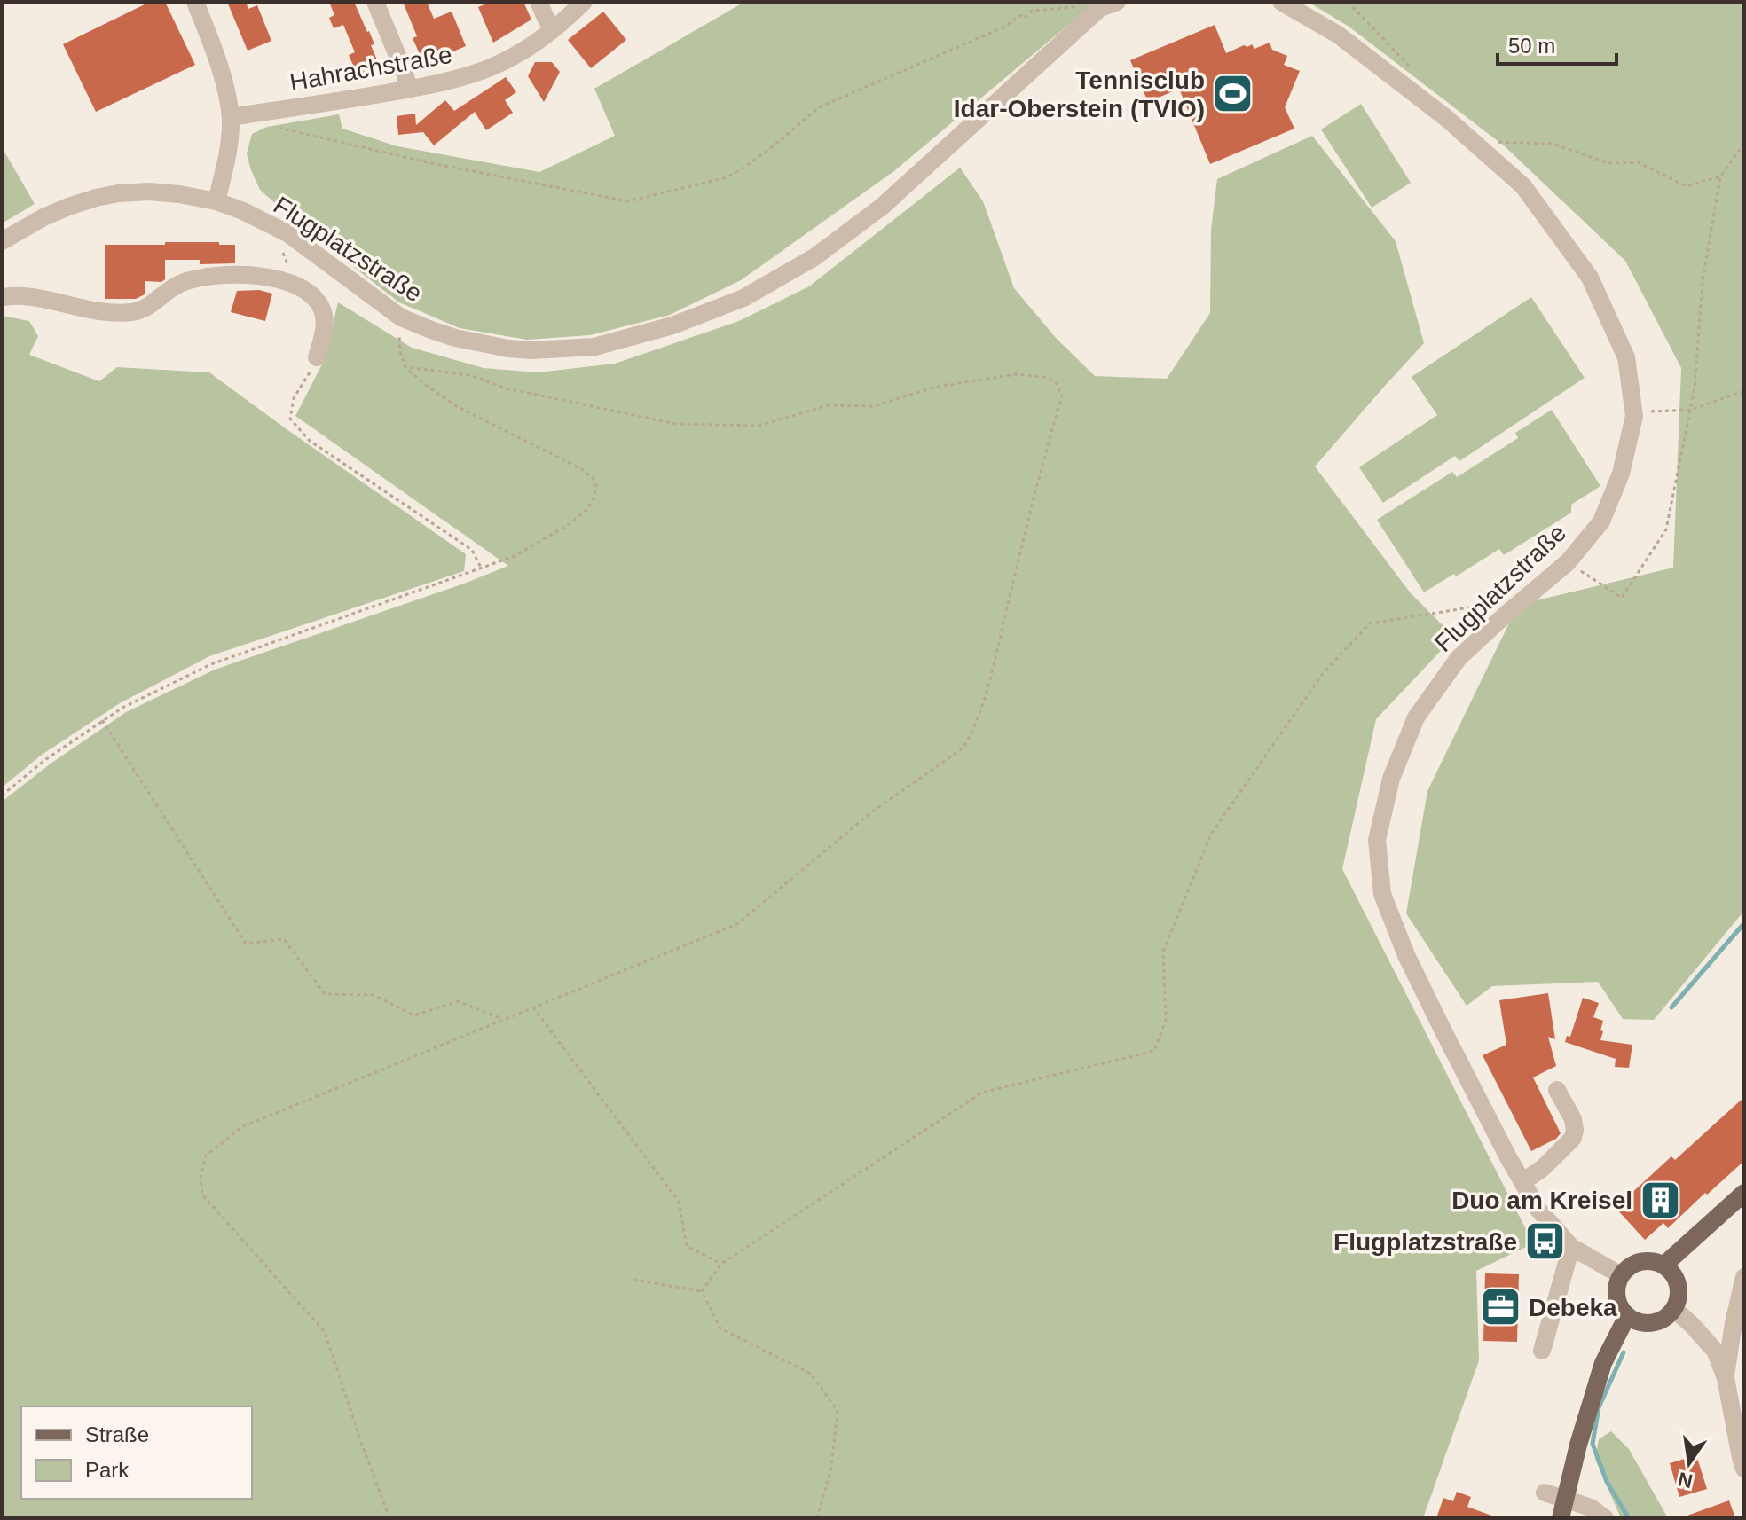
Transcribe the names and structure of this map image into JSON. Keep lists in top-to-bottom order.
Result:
{
  "streets": {
    "street": ["Hahrachstraße", "Flugplatzstraße"]
  },
  "places": {
    "sports": ["Tennisclub Idar-Oberstein (TVIO)"],
    "building": ["Duo am Kreisel"],
    "bus stop": ["Flugplatzstraße"],
    "office": ["Debeka"]
  },
  "legend": ["Straße", "Park"],
  "scale_bar": "50 m",
  "north": "bottom"
}
